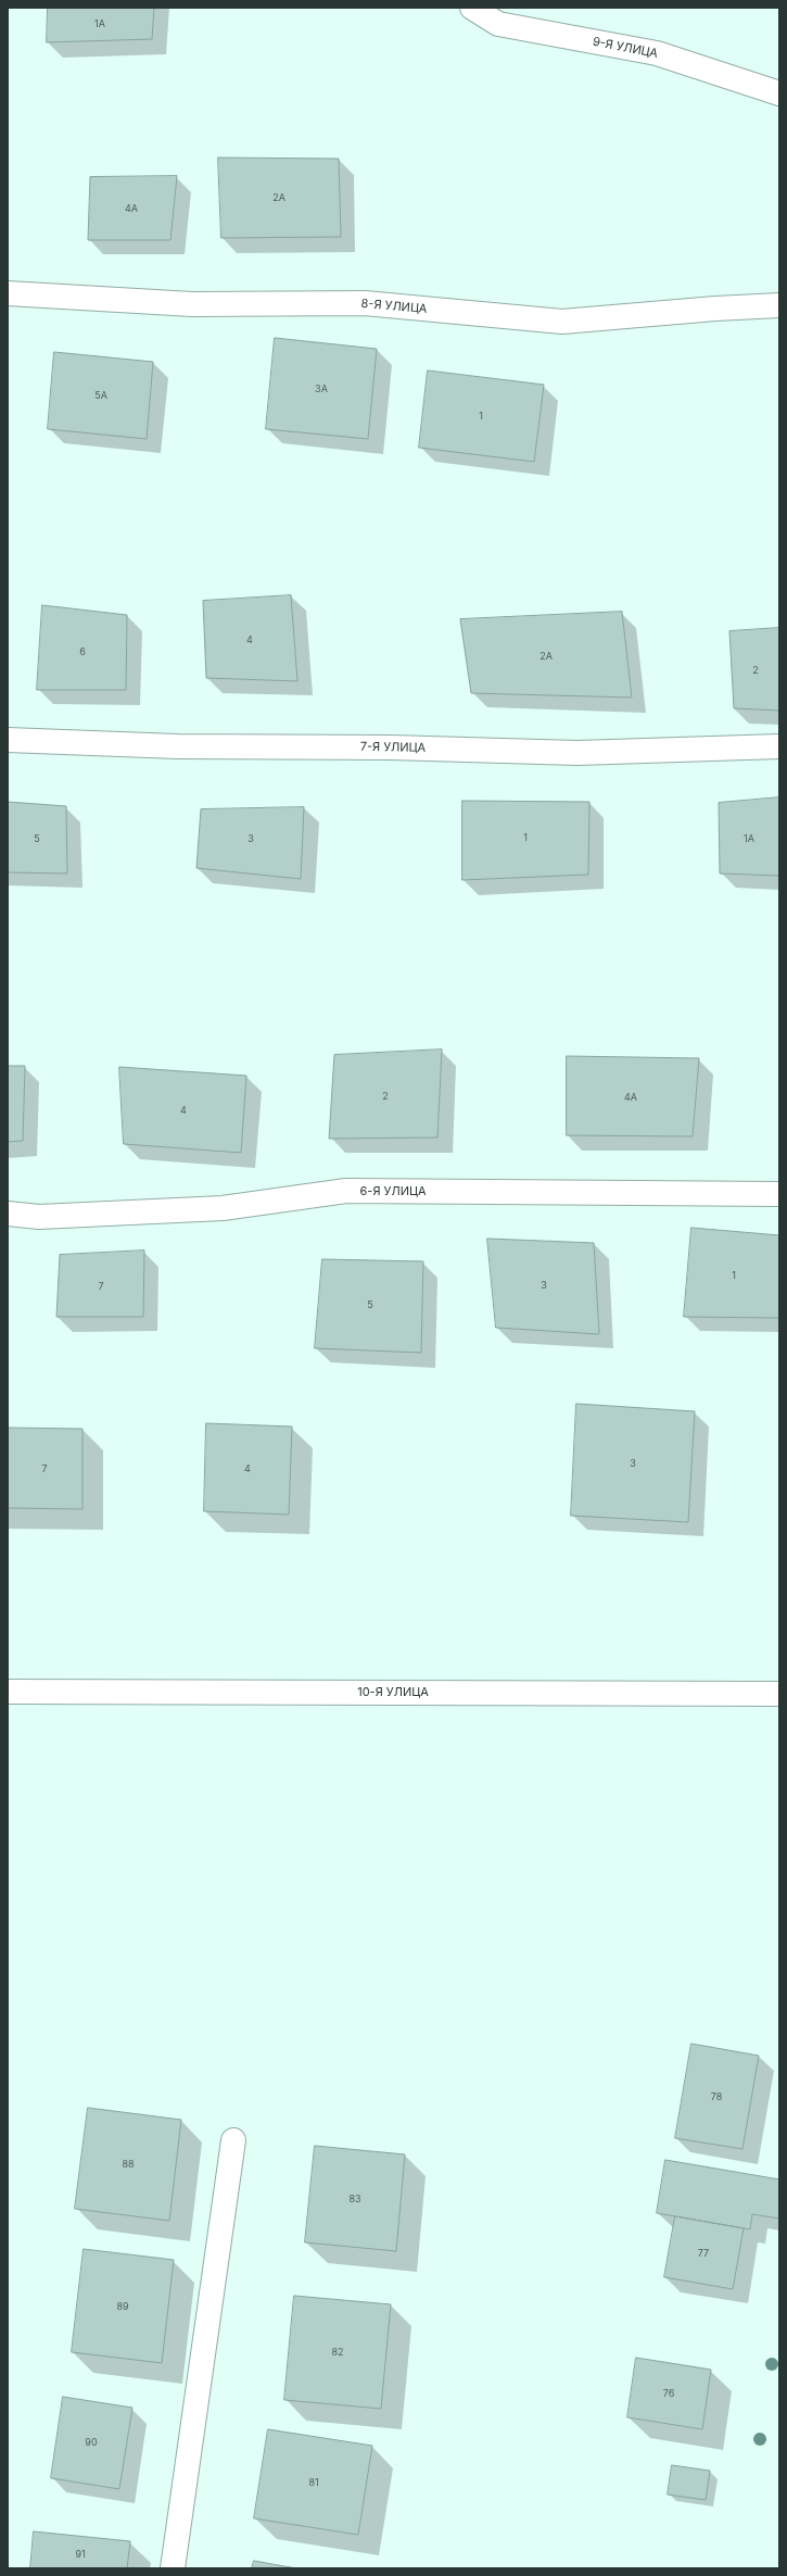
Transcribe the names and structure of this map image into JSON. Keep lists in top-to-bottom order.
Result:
{
  "streets": {
    "street": [
      "9-Я УЛИЦА",
      "8-Я УЛИЦА",
      "7-Я УЛИЦА",
      "6-Я УЛИЦА",
      "10-Я УЛИЦА"
    ]
  },
  "house_numbers": [
    "1А",
    "2А",
    "4А",
    "3А",
    "5А",
    "1",
    "4",
    "6",
    "2А",
    "2",
    "1",
    "5",
    "3",
    "1А",
    "2",
    "4А",
    "4",
    "1",
    "3",
    "7",
    "5",
    "3",
    "7",
    "4",
    "78",
    "88",
    "83",
    "77",
    "89",
    "82",
    "76",
    "90",
    "81",
    "91"
  ]
}
